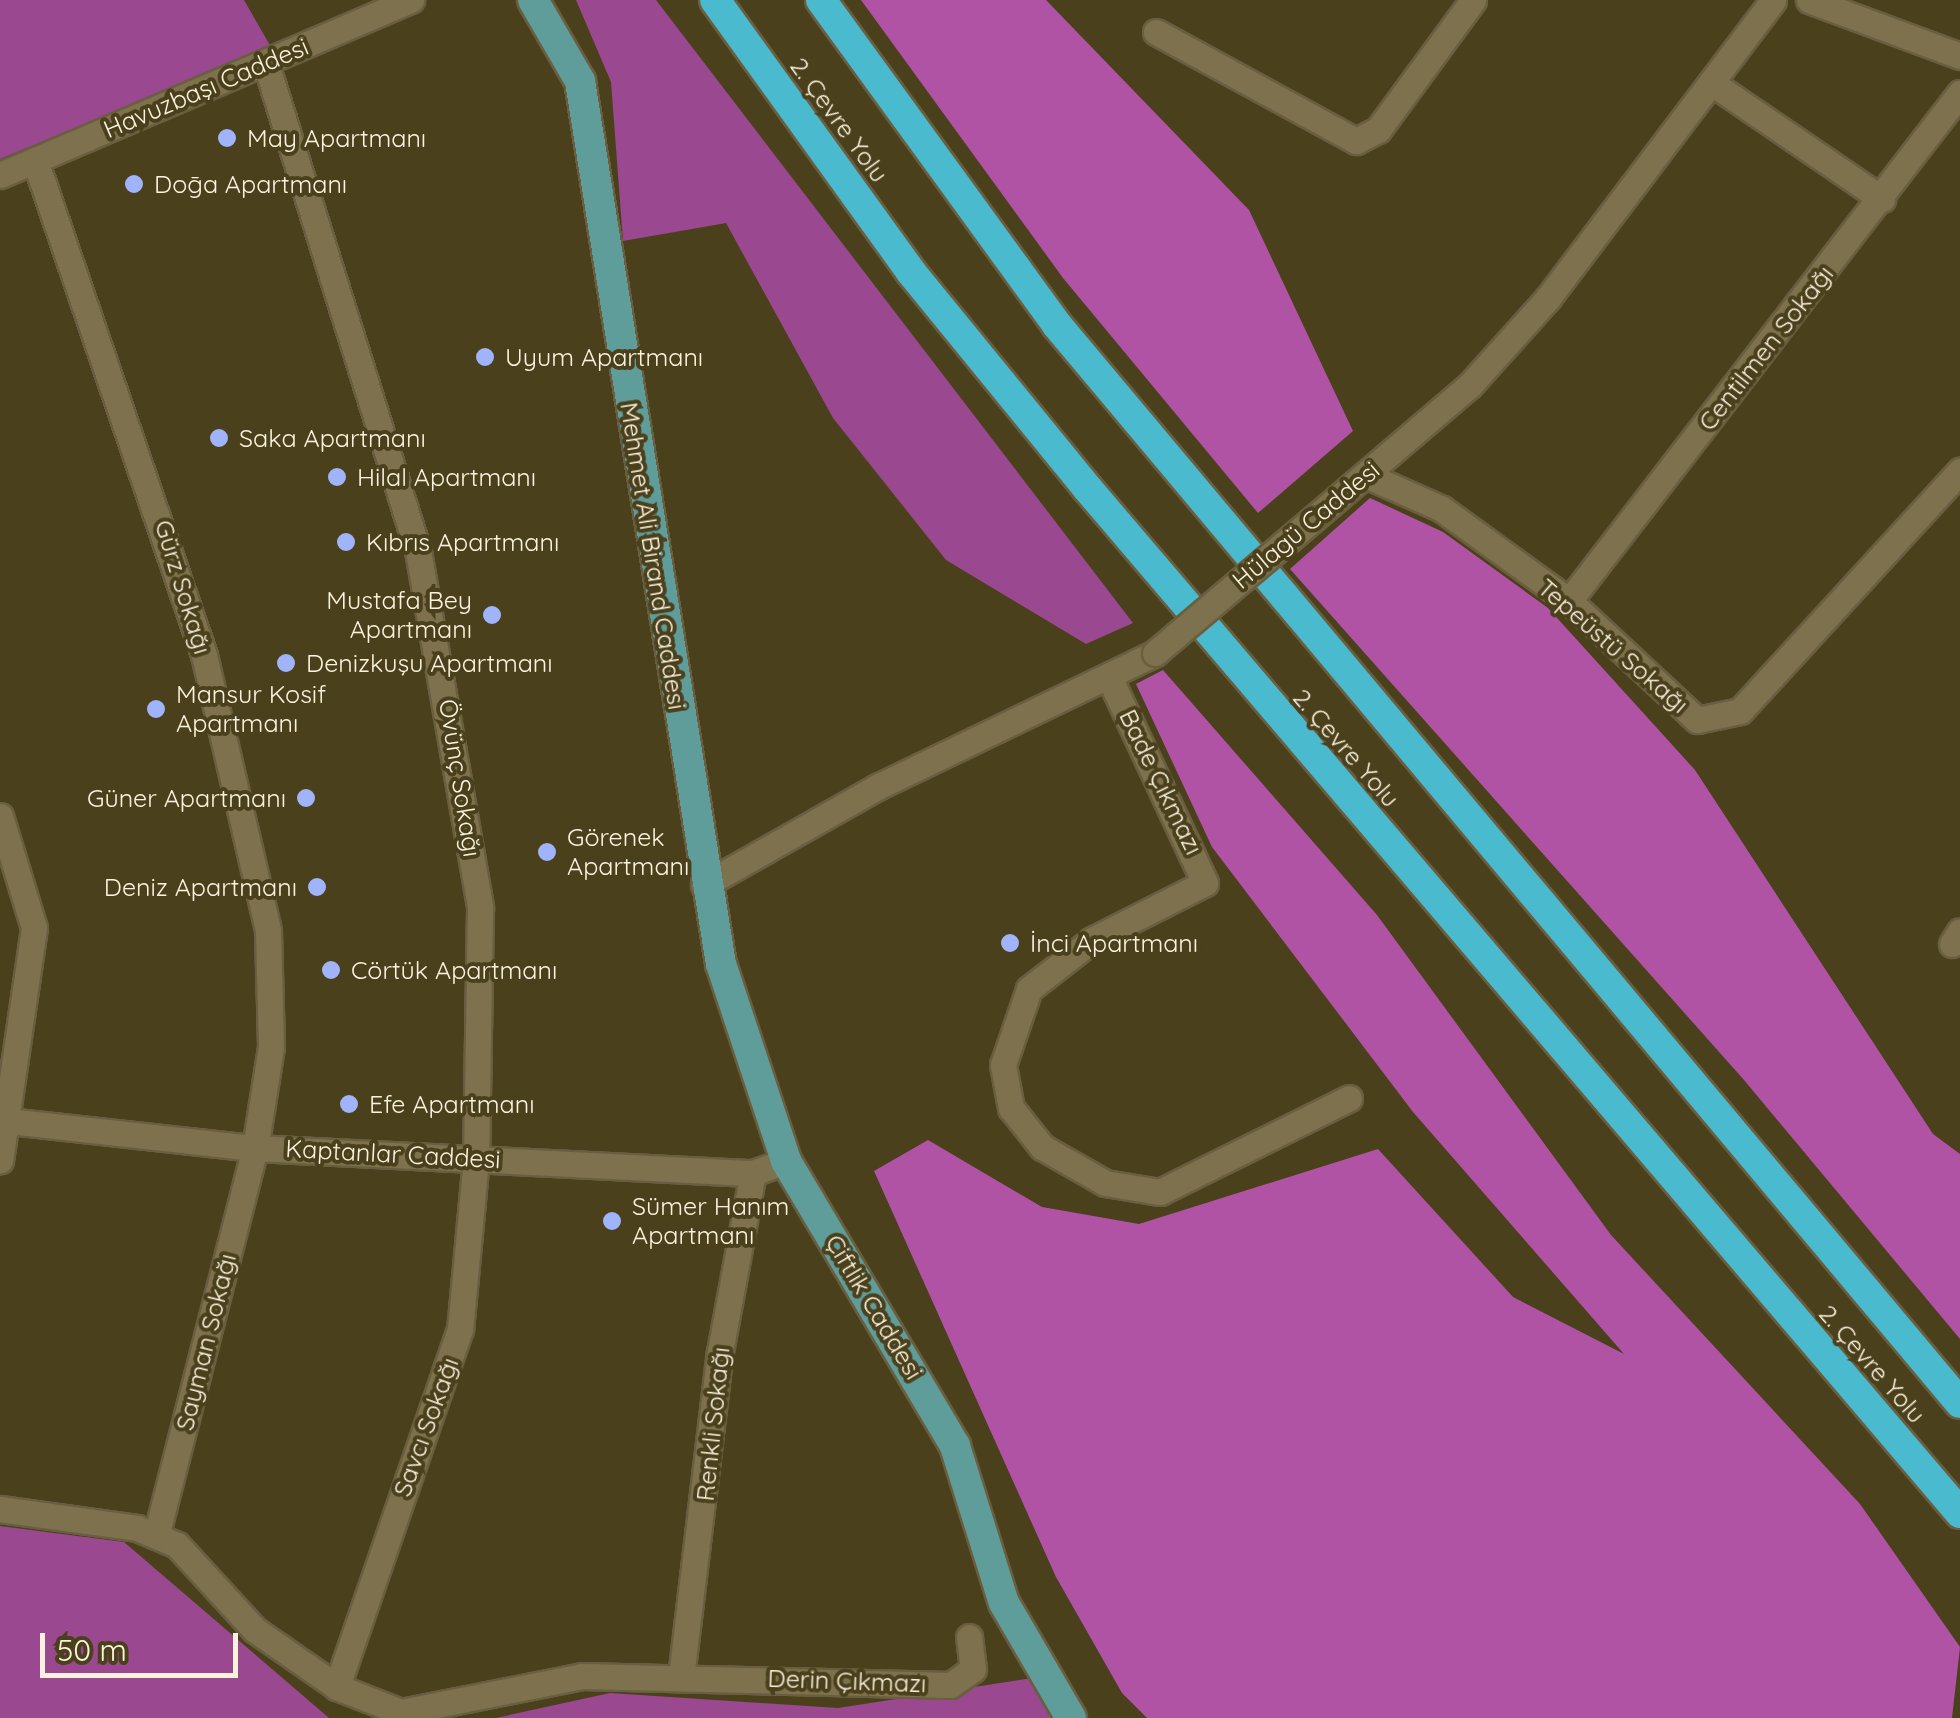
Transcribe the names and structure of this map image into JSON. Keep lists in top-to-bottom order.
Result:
{
  "streets": {
    "highway": ["2. Çevre Yolu"],
    "main road": ["Mehmet Ali Birand Caddesi", "Çiftlik Caddesi"],
    "street": [
      "Havuzbaşı Caddesi",
      "Centilmen Sokağı",
      "Hülagü Caddesi",
      "Gürz Sokağı",
      "Tepeüstü Sokağı",
      "Övünç Sokağı",
      "Bade Çıkmazı",
      "Kaptanlar Caddesi",
      "Sayman Sokağı",
      "Renkli Sokağı",
      "Savcı Sokağı",
      "Derin Çıkmazı"
    ]
  },
  "crossings": [
    ["Havuzbaşı Caddesi", "Gürz Sokağı"],
    ["Havuzbaşı Caddesi", "Övünç Sokağı"],
    ["Centilmen Sokağı", "Tepeüstü Sokağı"],
    ["Hülagü Caddesi", "Mehmet Ali Birand Caddesi"],
    ["Hülagü Caddesi", "Tepeüstü Sokağı"],
    ["Hülagü Caddesi", "Bade Çıkmazı"],
    ["Hülagü Caddesi", "Çiftlik Caddesi"],
    ["Mehmet Ali Birand Caddesi", "Çiftlik Caddesi"],
    ["Gürz Sokağı", "Kaptanlar Caddesi"],
    ["Gürz Sokağı", "Sayman Sokağı"],
    ["Övünç Sokağı", "Kaptanlar Caddesi"],
    ["Övünç Sokağı", "Savcı Sokağı"],
    ["Kaptanlar Caddesi", "Çiftlik Caddesi"],
    ["Kaptanlar Caddesi", "Sayman Sokağı"],
    ["Kaptanlar Caddesi", "Renkli Sokağı"],
    ["Kaptanlar Caddesi", "Savcı Sokağı"],
    ["Renkli Sokağı", "Derin Çıkmazı"]
  ],
  "places": [
    "May Apartmanı",
    "Doḡa Apartmanı",
    "Uyum Apartmanı",
    "Saka Apartmanı",
    "Hilal Apartmanı",
    "Kıbrıs Apartmanı",
    "Mustafa Bey Apartmanı",
    "Denizkuşu Apartmanı",
    "Mansur Kosif Apartmanı",
    "Güner Apartmanı",
    "Görenek Apartmanı",
    "Deniz Apartmanı",
    "İnci Apartmanı",
    "Cörtük Apartmanı",
    "Efe Apartmanı",
    "Sümer Hanım Apartmanı"
  ],
  "scale_bar": "50 m"
}
